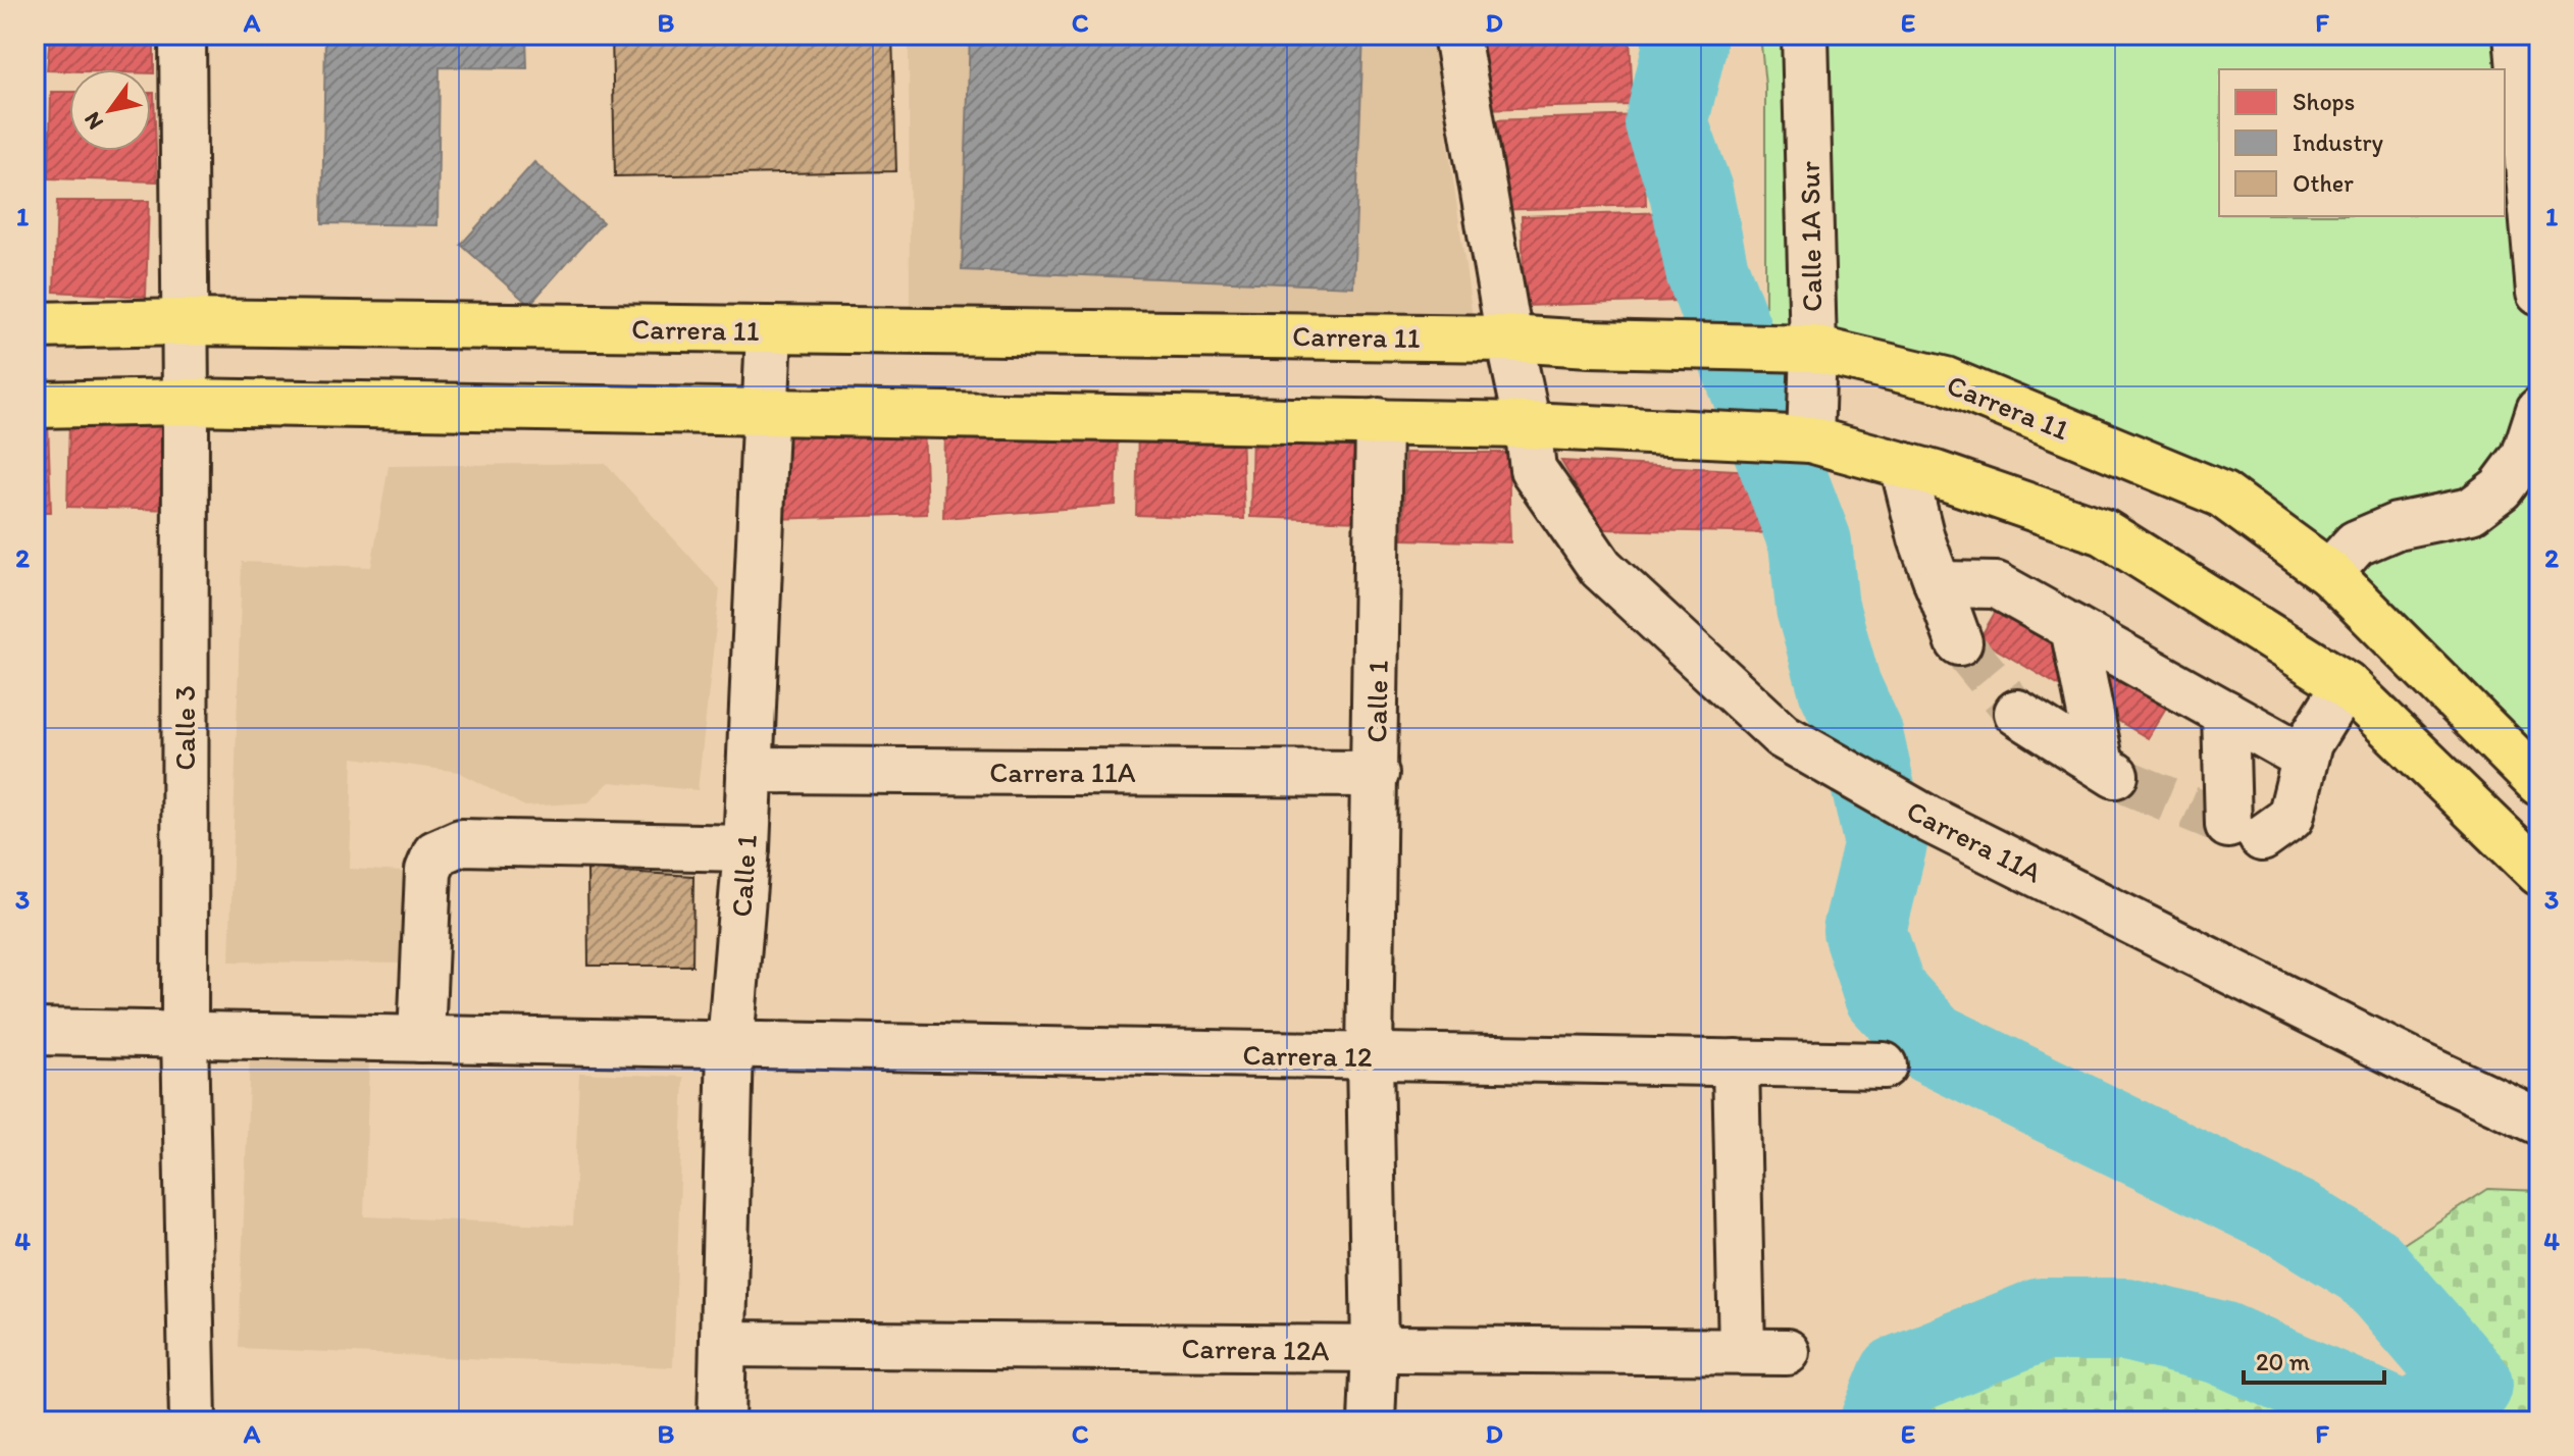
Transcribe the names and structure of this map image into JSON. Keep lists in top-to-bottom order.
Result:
{
  "streets": {
    "main road": ["Carrera 11"],
    "street": [
      "Calle 1A Sur",
      "Calle 1",
      "Calle 3",
      "Carrera 11A",
      "Carrera 12",
      "Carrera 12A"
    ]
  },
  "crossings": [
    ["Calle 1A Sur", "Carrera 11"],
    ["Carrera 11", "Calle 1"],
    ["Carrera 11", "Calle 3"],
    ["Calle 1", "Carrera 11A"],
    ["Calle 1", "Carrera 12"],
    ["Calle 1", "Carrera 12A"],
    ["Calle 3", "Carrera 12"]
  ],
  "legend": ["Shops", "Industry", "Other"],
  "scale_bar": "20 m",
  "north": "bottom left",
  "grid": {
    "columns": [
      "A",
      "B",
      "C",
      "D",
      "E",
      "F"
    ],
    "rows": [
      "1",
      "2",
      "3",
      "4"
    ]
  }
}
